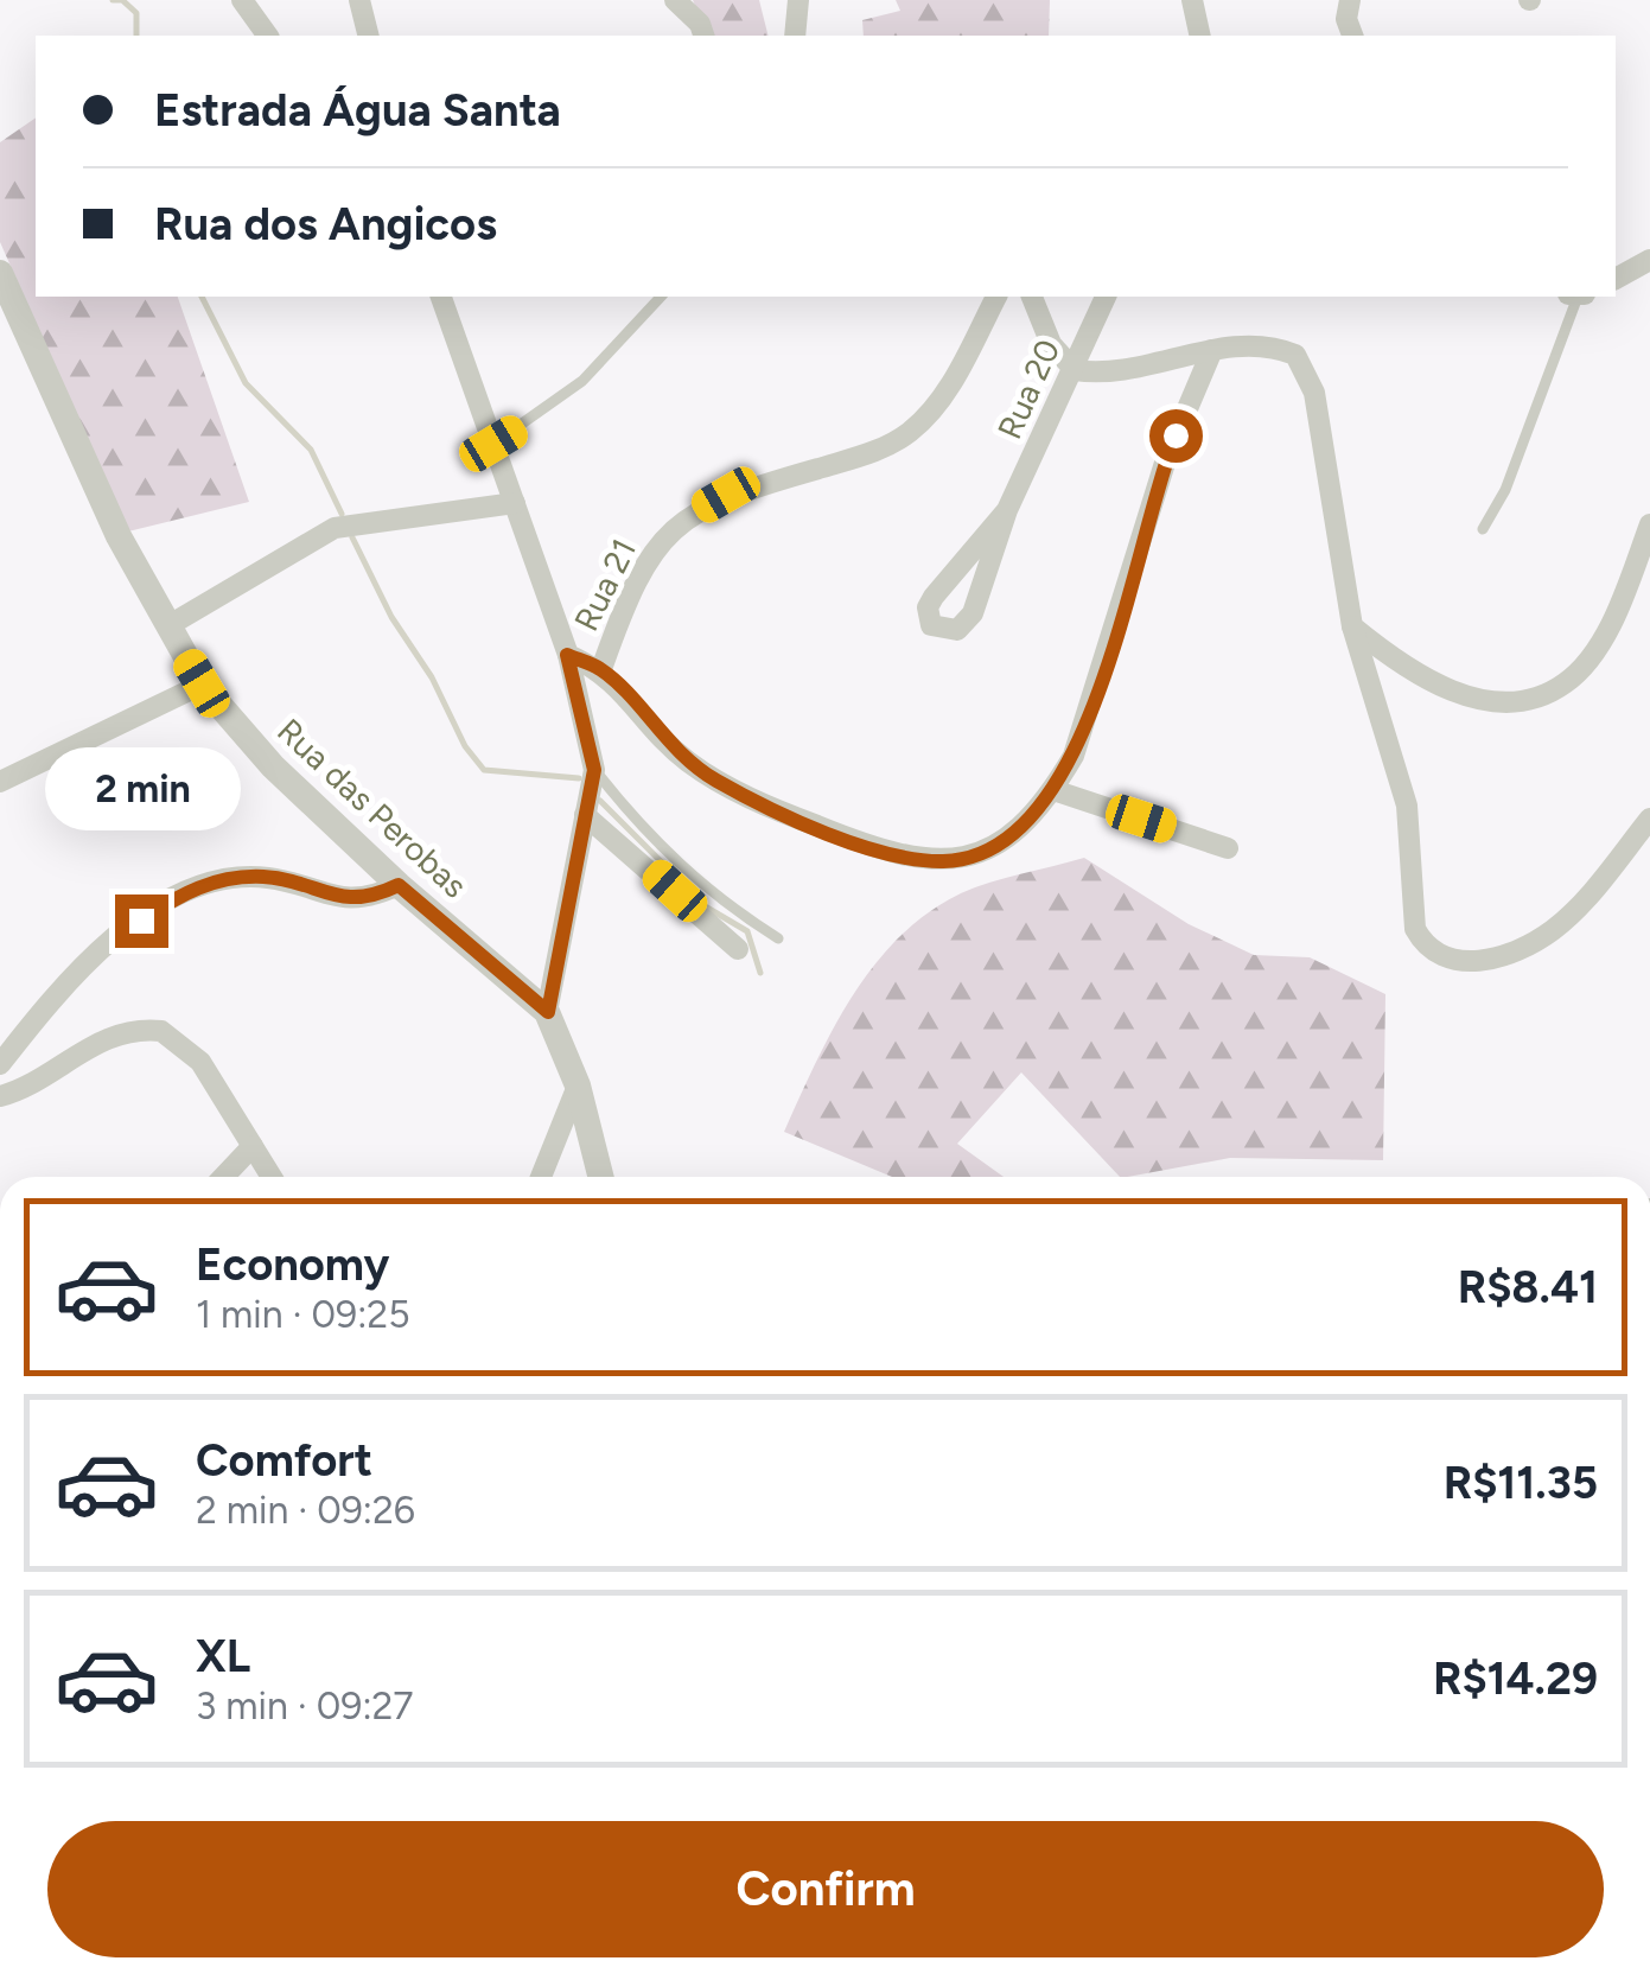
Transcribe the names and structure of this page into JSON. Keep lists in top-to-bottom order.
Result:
{
  "streets": {
    "street": ["Rua 20", "Rua 21", "Rua das Perobas"]
  },
  "page": {
    "banner": ["Estrada Água Santa", "Rua dos Angicos"],
    "bubble": "2 min",
    "list": [
      {
        "name": "Economy",
        "note": "1 min · 09:25",
        "value": "R$8.41"
      },
      {
        "name": "Comfort",
        "note": "2 min · 09:26",
        "value": "R$11.35"
      },
      {
        "name": "XL",
        "note": "3 min · 09:27",
        "value": "R$14.29"
      }
    ],
    "buttons": "Confirm"
  }
}
